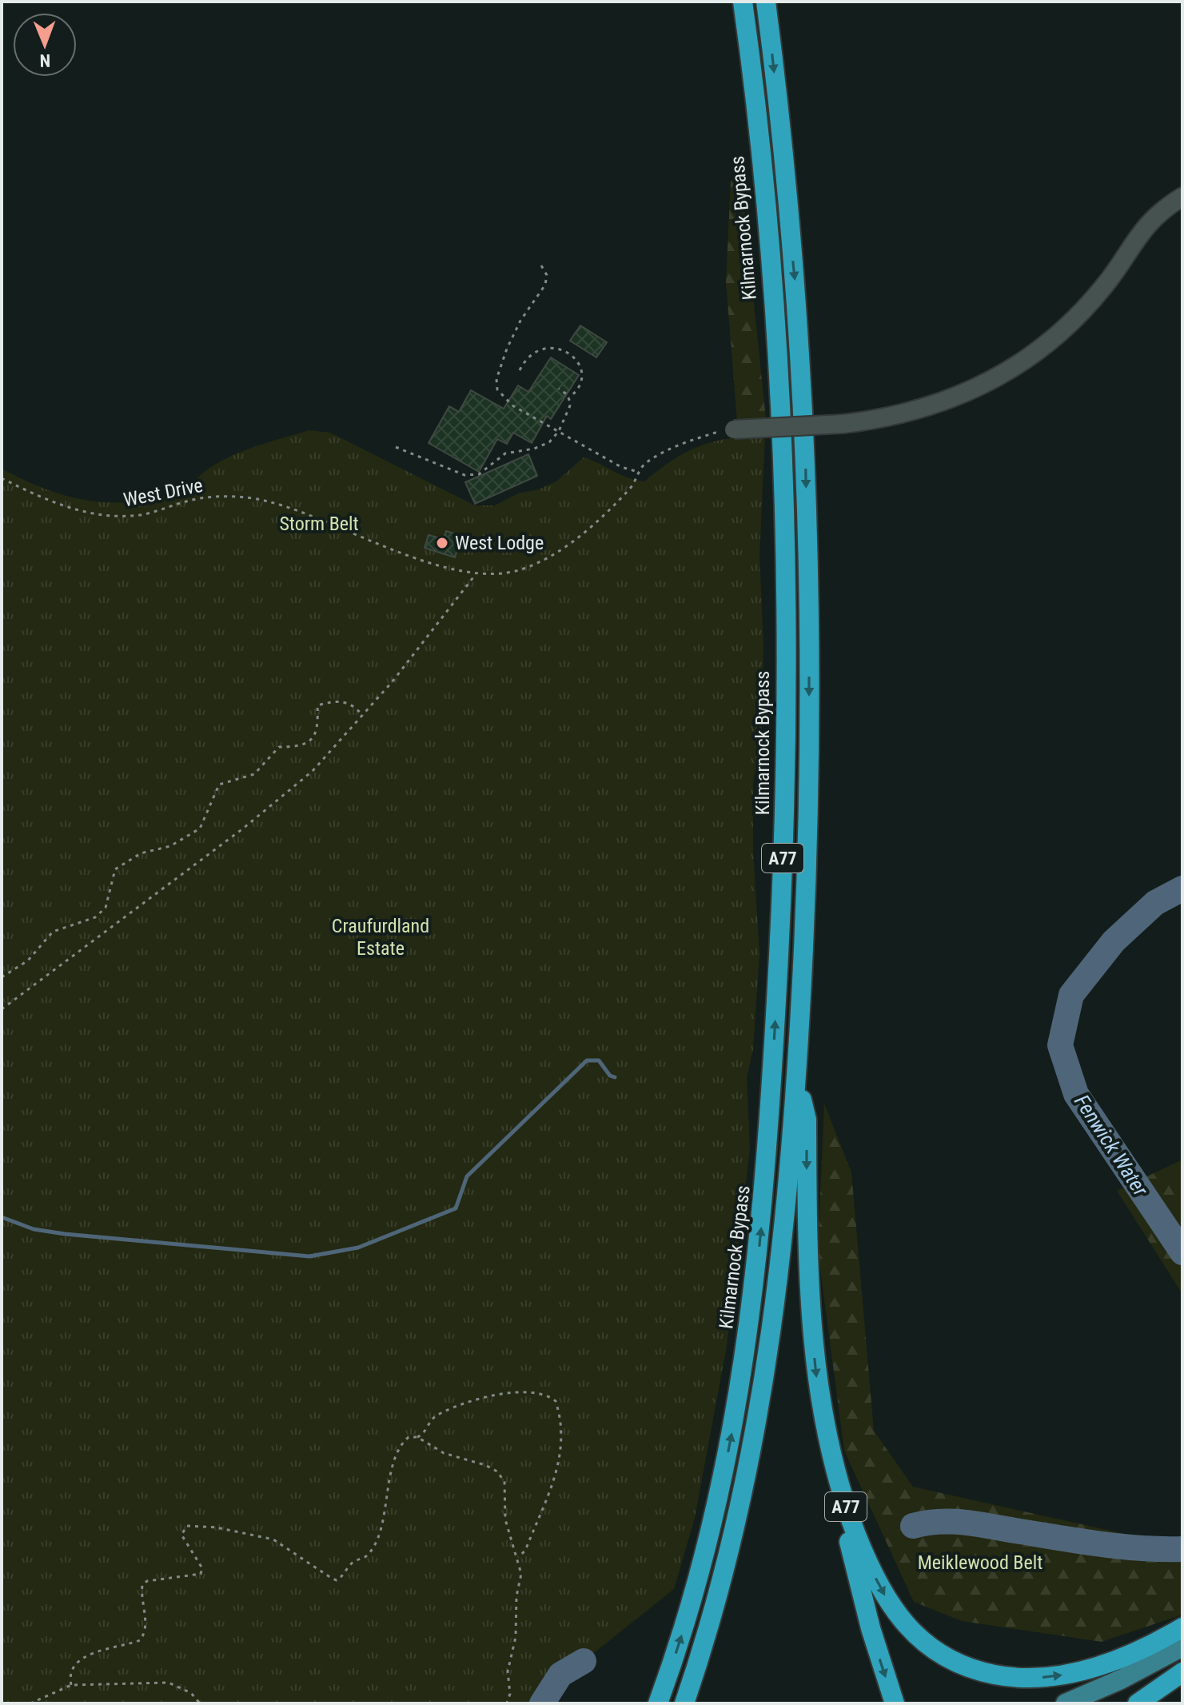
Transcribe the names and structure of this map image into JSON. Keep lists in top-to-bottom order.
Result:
{
  "streets": {
    "highway": ["Kilmarnock Bypass", "A77"],
    "path": ["West Drive"]
  },
  "water": ["Fenwick Water"],
  "parks": ["Storm Belt", "Craufurdland Estate", "Meiklewood Belt"],
  "places": ["West Lodge"],
  "north": "bottom"
}
